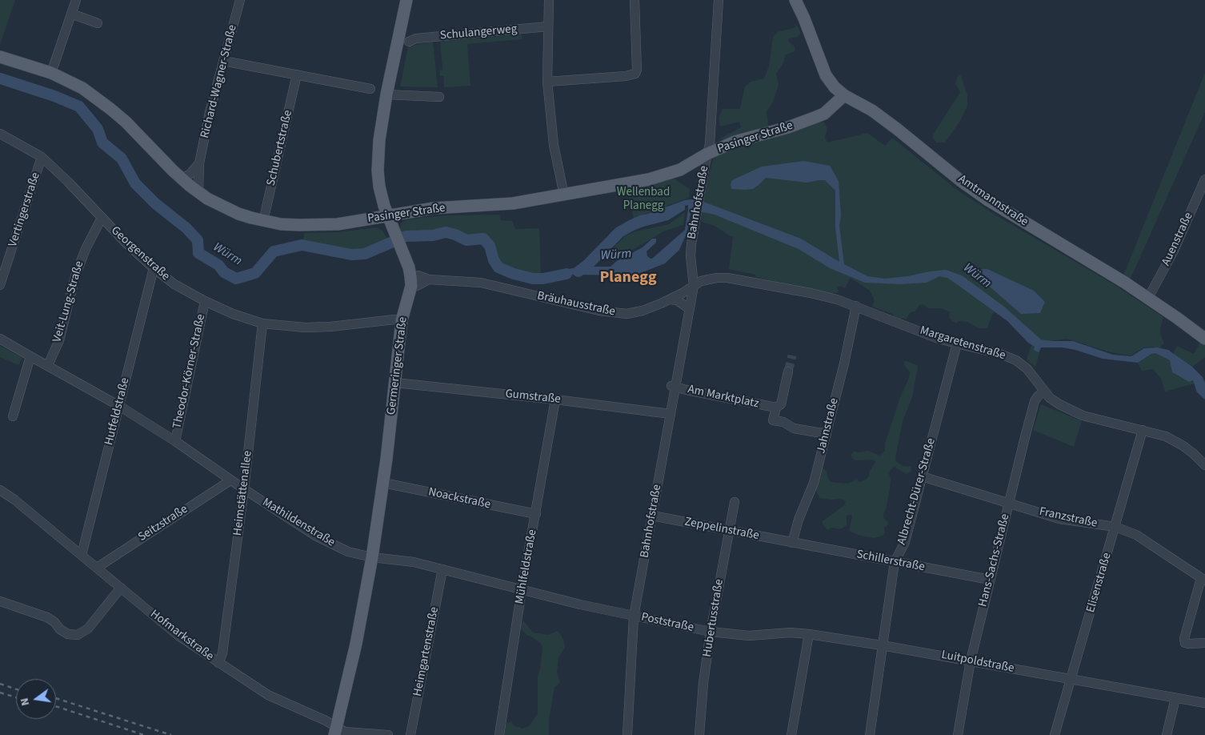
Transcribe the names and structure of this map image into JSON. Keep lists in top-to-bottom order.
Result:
{
  "streets": {
    "main road": ["Pasinger Straße", "Amtmannstraße", "Germeringer Straße"],
    "street": [
      "Schulangerweg",
      "Richard-Wagner-Straße",
      "Schubertstraße",
      "Bahnhofstraße",
      "Vertingerstraße",
      "Auenstraße",
      "Georgenstraße",
      "Veit-Lung-Straße",
      "Bräuhausstraße",
      "Margaretenstraße",
      "Theodor-Körner-Straße",
      "Gumstraße",
      "Am Marktplatz",
      "Hutfeldstraße",
      "Jahnstraße",
      "Albrecht-Dürer-Straße",
      "Heimstättenallee",
      "Noackstraße",
      "Franzstraße",
      "Mathildenstraße",
      "Seitzstraße",
      "Zeppelinstraße",
      "Hans-Sachs-Straße",
      "Schillerstraße",
      "Mühlfeldstraße",
      "Elisenstraße",
      "Hubertusstraße",
      "Poststraße",
      "Hofmarkstraße",
      "Heimgartenstraße",
      "Luitpoldstraße"
    ]
  },
  "crossings": [
    ["Richard-Wagner-Straße", "Pasinger Straße"],
    ["Pasinger Straße", "Schubertstraße"],
    ["Pasinger Straße", "Amtmannstraße"],
    ["Pasinger Straße", "Bahnhofstraße"],
    ["Amtmannstraße", "Auenstraße"],
    ["Bahnhofstraße", "Bräuhausstraße"],
    ["Bahnhofstraße", "Gumstraße"],
    ["Bahnhofstraße", "Am Marktplatz"],
    ["Bahnhofstraße", "Mathildenstraße"],
    ["Bahnhofstraße", "Zeppelinstraße"],
    ["Bahnhofstraße", "Poststraße"],
    ["Vertingerstraße", "Georgenstraße"],
    ["Georgenstraße", "Veit-Lung-Straße"],
    ["Georgenstraße", "Germeringer Straße"],
    ["Georgenstraße", "Theodor-Körner-Straße"],
    ["Georgenstraße", "Hutfeldstraße"],
    ["Georgenstraße", "Heimstättenallee"],
    ["Veit-Lung-Straße", "Mathildenstraße"],
    ["Bräuhausstraße", "Margaretenstraße"],
    ["Bräuhausstraße", "Germeringer Straße"],
    ["Bräuhausstraße", "Jahnstraße"],
    ["Margaretenstraße", "Jahnstraße"],
    ["Margaretenstraße", "Albrecht-Dürer-Straße"],
    ["Margaretenstraße", "Hans-Sachs-Straße"],
    ["Margaretenstraße", "Elisenstraße"],
    ["Germeringer Straße", "Gumstraße"],
    ["Germeringer Straße", "Noackstraße"],
    ["Germeringer Straße", "Mathildenstraße"],
    ["Germeringer Straße", "Hofmarkstraße"],
    ["Theodor-Körner-Straße", "Mathildenstraße"],
    ["Gumstraße", "Mühlfeldstraße"],
    ["Am Marktplatz", "Jahnstraße"],
    ["Hutfeldstraße", "Mathildenstraße"],
    ["Hutfeldstraße", "Hofmarkstraße"],
    ["Jahnstraße", "Zeppelinstraße"],
    ["Jahnstraße", "Schillerstraße"],
    ["Albrecht-Dürer-Straße", "Franzstraße"],
    ["Albrecht-Dürer-Straße", "Schillerstraße"],
    ["Albrecht-Dürer-Straße", "Luitpoldstraße"],
    ["Heimstättenallee", "Mathildenstraße"],
    ["Heimstättenallee", "Hofmarkstraße"],
    ["Noackstraße", "Mühlfeldstraße"],
    ["Franzstraße", "Hans-Sachs-Straße"],
    ["Franzstraße", "Elisenstraße"],
    ["Mathildenstraße", "Seitzstraße"],
    ["Mathildenstraße", "Mühlfeldstraße"],
    ["Mathildenstraße", "Poststraße"],
    ["Mathildenstraße", "Heimgartenstraße"],
    ["Seitzstraße", "Hofmarkstraße"],
    ["Zeppelinstraße", "Schillerstraße"],
    ["Zeppelinstraße", "Hubertusstraße"],
    ["Hans-Sachs-Straße", "Schillerstraße"],
    ["Hans-Sachs-Straße", "Luitpoldstraße"],
    ["Elisenstraße", "Luitpoldstraße"],
    ["Hubertusstraße", "Poststraße"],
    ["Poststraße", "Luitpoldstraße"]
  ],
  "districts": ["Planegg"],
  "water": ["Würm"],
  "parks": ["Wellenbad Planegg"],
  "north": "left"
}
